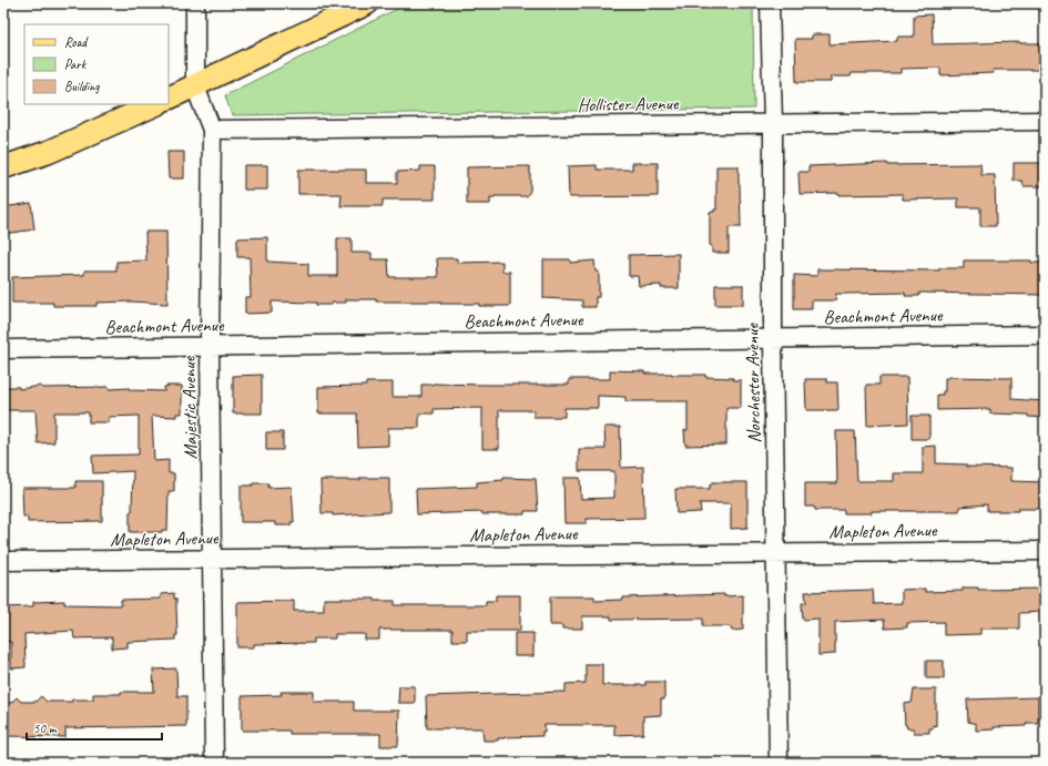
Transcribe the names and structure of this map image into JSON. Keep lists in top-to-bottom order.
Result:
{
  "streets": {
    "street": [
      "Hollister Avenue",
      "Beachmont Avenue",
      "Norchester Avenue",
      "Majestic Avenue",
      "Mapleton Avenue"
    ]
  },
  "crossings": [
    ["Hollister Avenue", "Norchester Avenue"],
    ["Hollister Avenue", "Majestic Avenue"],
    ["Beachmont Avenue", "Norchester Avenue"],
    ["Beachmont Avenue", "Majestic Avenue"],
    ["Norchester Avenue", "Mapleton Avenue"],
    ["Majestic Avenue", "Mapleton Avenue"]
  ],
  "legend": ["Road", "Park", "Building"],
  "scale_bar": "50 m"
}
